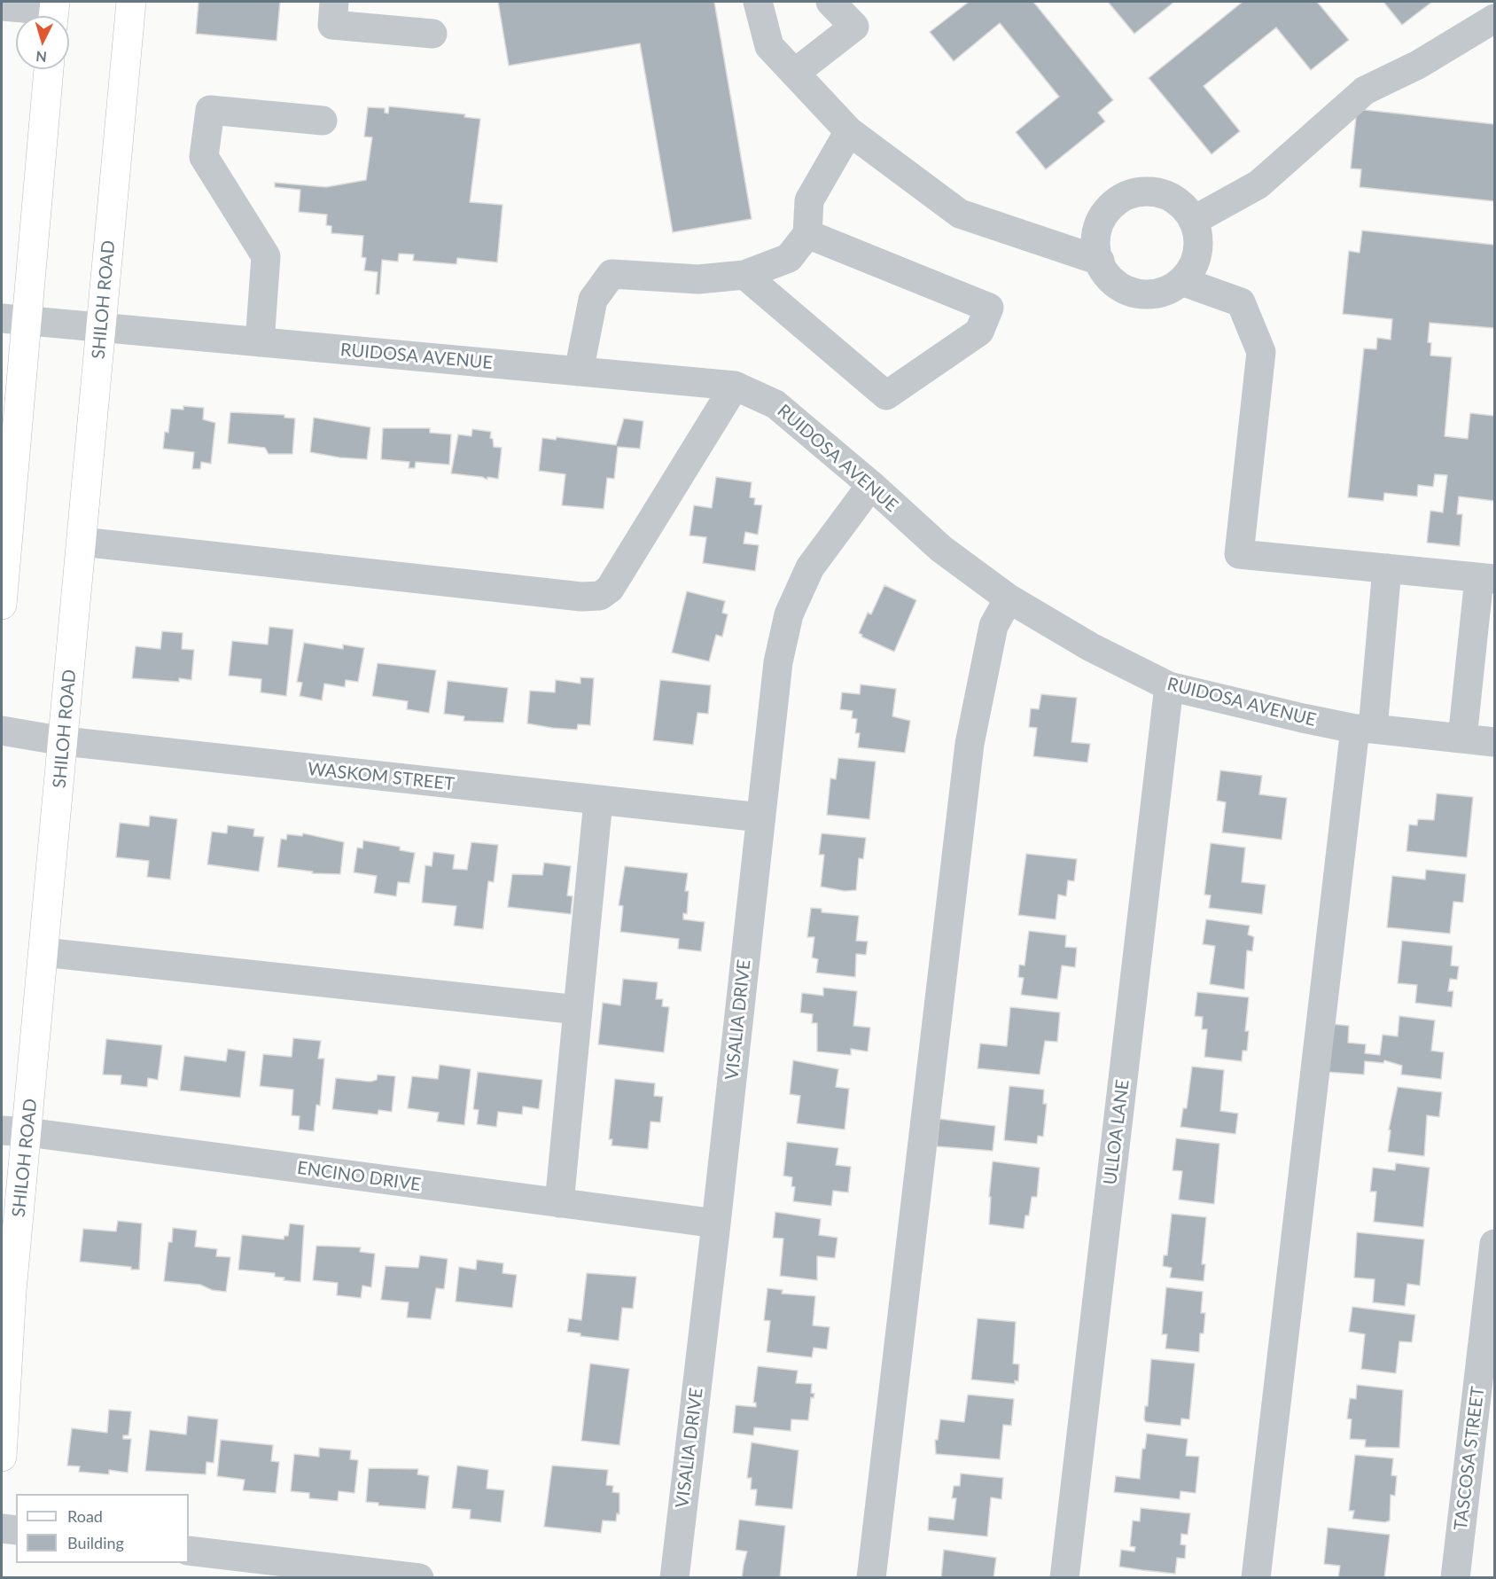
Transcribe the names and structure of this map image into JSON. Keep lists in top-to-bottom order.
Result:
{
  "streets": {
    "main road": ["SHILOH ROAD"],
    "street": [
      "RUIDOSA AVENUE",
      "WASKOM STREET",
      "VISALIA DRIVE",
      "ULLOA LANE",
      "ENCINO DRIVE",
      "TASCOSA STREET"
    ]
  },
  "crossings": [
    ["SHILOH ROAD", "RUIDOSA AVENUE"],
    ["SHILOH ROAD", "WASKOM STREET"],
    ["SHILOH ROAD", "ENCINO DRIVE"],
    ["RUIDOSA AVENUE", "VISALIA DRIVE"],
    ["RUIDOSA AVENUE", "ULLOA LANE"],
    ["WASKOM STREET", "VISALIA DRIVE"],
    ["VISALIA DRIVE", "ENCINO DRIVE"]
  ],
  "legend": ["Road", "Building"],
  "north": "bottom"
}
